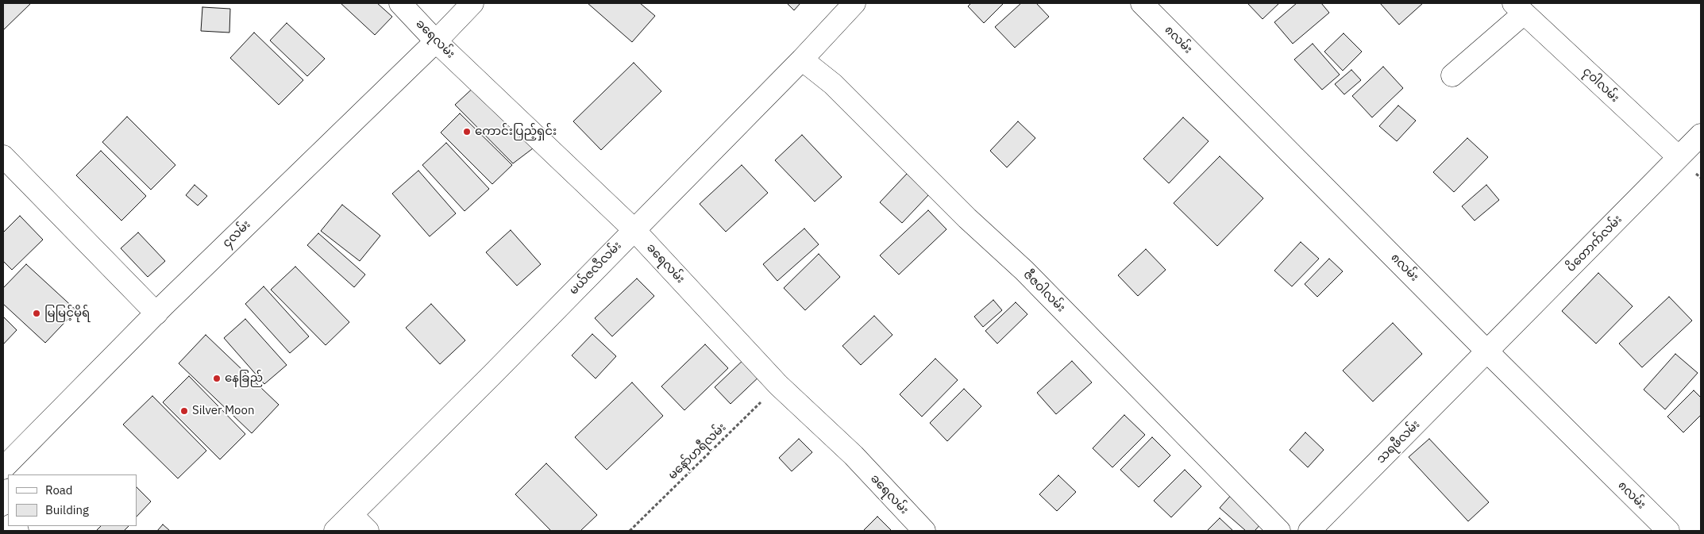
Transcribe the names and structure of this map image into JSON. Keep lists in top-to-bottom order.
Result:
{
  "streets": {
    "street": [
      "ခရေလမ်း",
      "၈လမ်း",
      "ငုဝါလမ်း",
      "၄လမ်း",
      "ပိတောက်လမ်း",
      "မယ်ဇလီလမ်း",
      "ဇီဇဝါလမ်း",
      "သရဖီလမ်း"
    ],
    "path": ["မနော်ဟရီလမ်း"]
  },
  "crossings": [
    ["ခရေလမ်း", "၄လမ်း"],
    ["ခရေလမ်း", "မယ်ဇလီလမ်း"],
    ["ခရေလမ်း", "မနော်ဟရီလမ်း"],
    ["၈လမ်း", "ပိတောက်လမ်း"],
    ["၈လမ်း", "သရဖီလမ်း"],
    ["ငုဝါလမ်း", "ပိတောက်လမ်း"],
    ["ပိတောက်လမ်း", "သရဖီလမ်း"],
    ["မယ်ဇလီလမ်း", "ဇီဇဝါလမ်း"]
  ],
  "places": [
    "ကောင်းပြည့်ရှင်း",
    "မြမြင့်မိုရ်",
    "နေခြည်",
    "Silver Moon"
  ],
  "legend": ["Road", "Building"]
}
